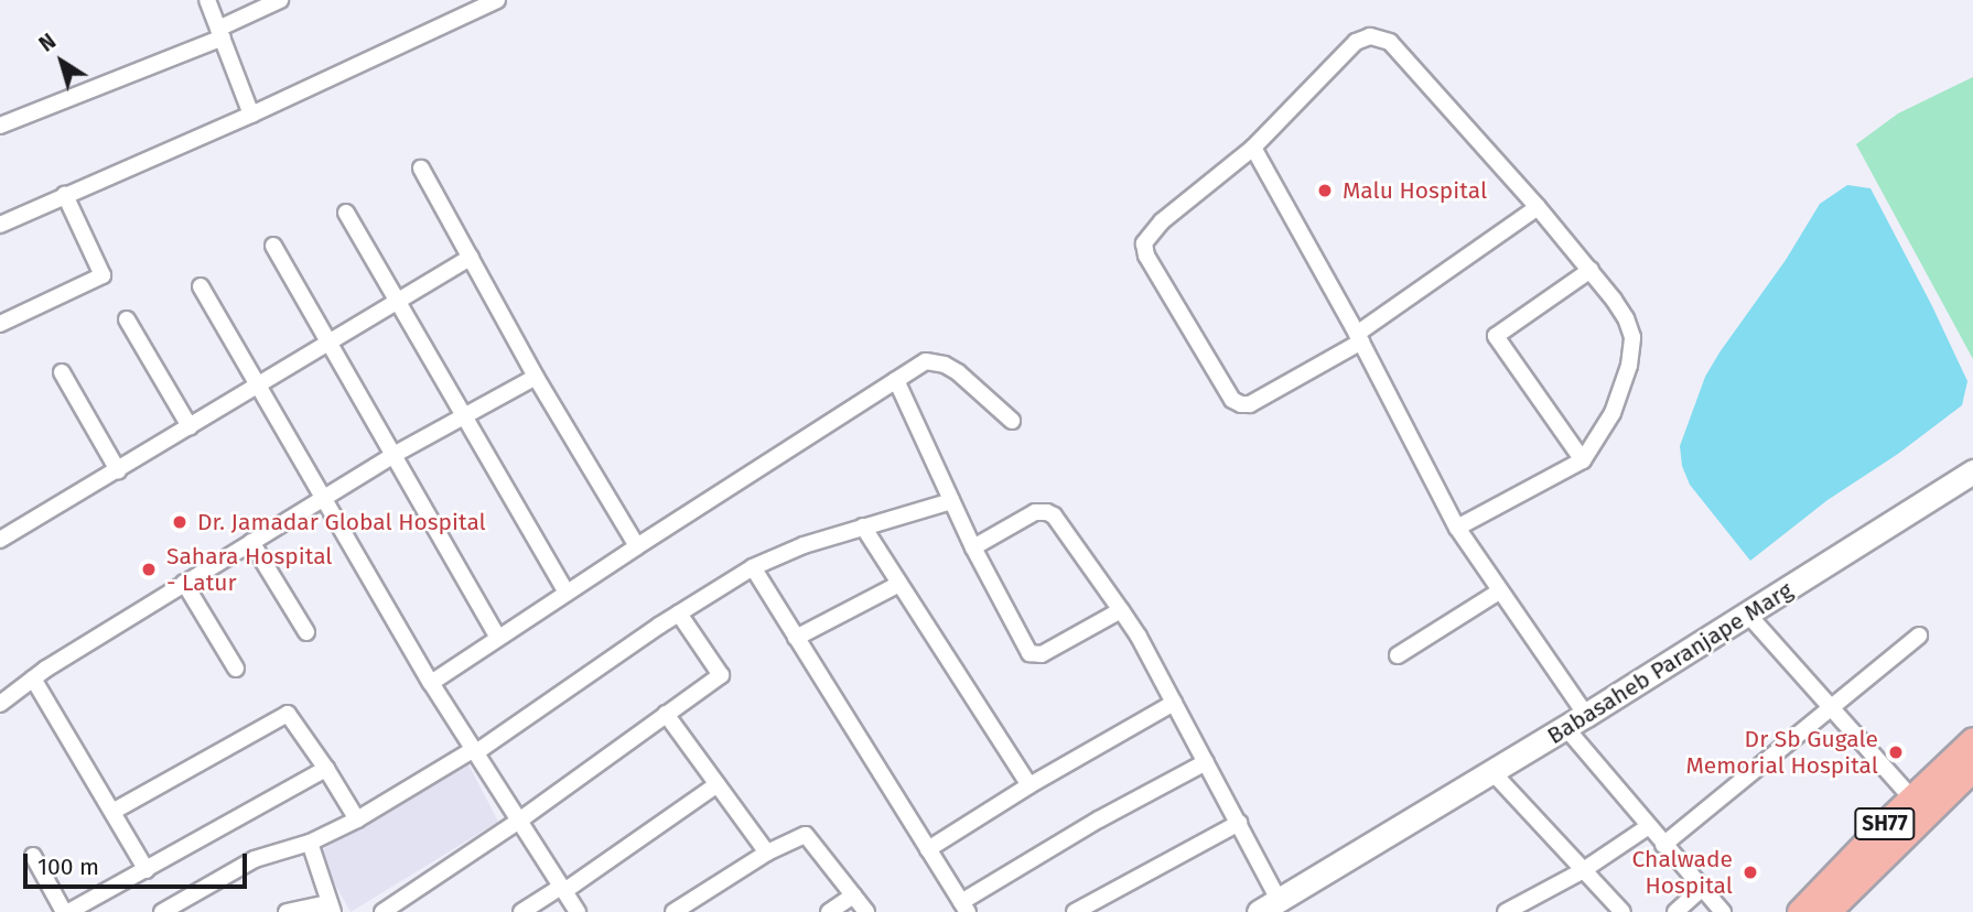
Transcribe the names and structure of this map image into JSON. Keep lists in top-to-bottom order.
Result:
{
  "streets": {
    "main road": ["SH77"],
    "street": ["Babasaheb Paranjape Marg"]
  },
  "places": [
    "Malu Hospital",
    "Dr. Jamadar Global Hospital",
    "Sahara Hospital - Latur",
    "Dr Sb Gugale Memorial Hospital",
    "Chalwade Hospital"
  ],
  "scale_bar": "100 m",
  "north": "top left"
}
